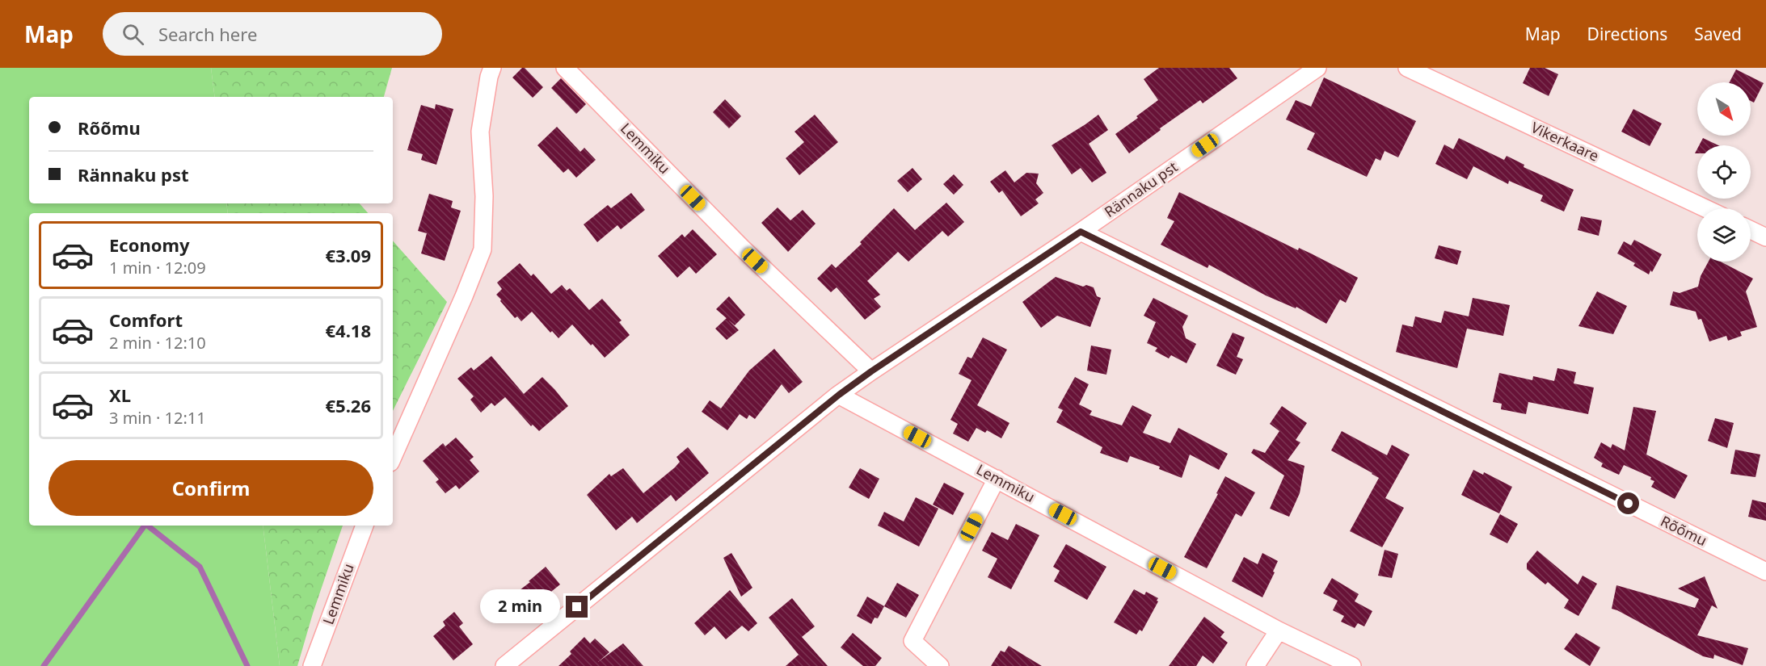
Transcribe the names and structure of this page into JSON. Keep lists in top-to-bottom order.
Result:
{
  "streets": {
    "street": [
      "Vikerkaare",
      "Lemmiku",
      "Rännaku pst",
      "Rõõmu"
    ]
  },
  "crossings": [
    ["Lemmiku", "Rännaku pst"],
    ["Rännaku pst", "Rõõmu"]
  ],
  "north": "bottom right",
  "page": {
    "header": "Map",
    "search": "Search here",
    "nav": ["Map", "Directions", "Saved"],
    "banner": ["Rõõmu", "Rännaku pst"],
    "list": [
      {
        "name": "Economy",
        "note": "1 min · 12:09",
        "value": "€3.09"
      },
      {
        "name": "Comfort",
        "note": "2 min · 12:10",
        "value": "€4.18"
      },
      {
        "name": "XL",
        "note": "3 min · 12:11",
        "value": "€5.26"
      }
    ],
    "buttons": "Confirm",
    "bubble": "2 min"
  }
}
